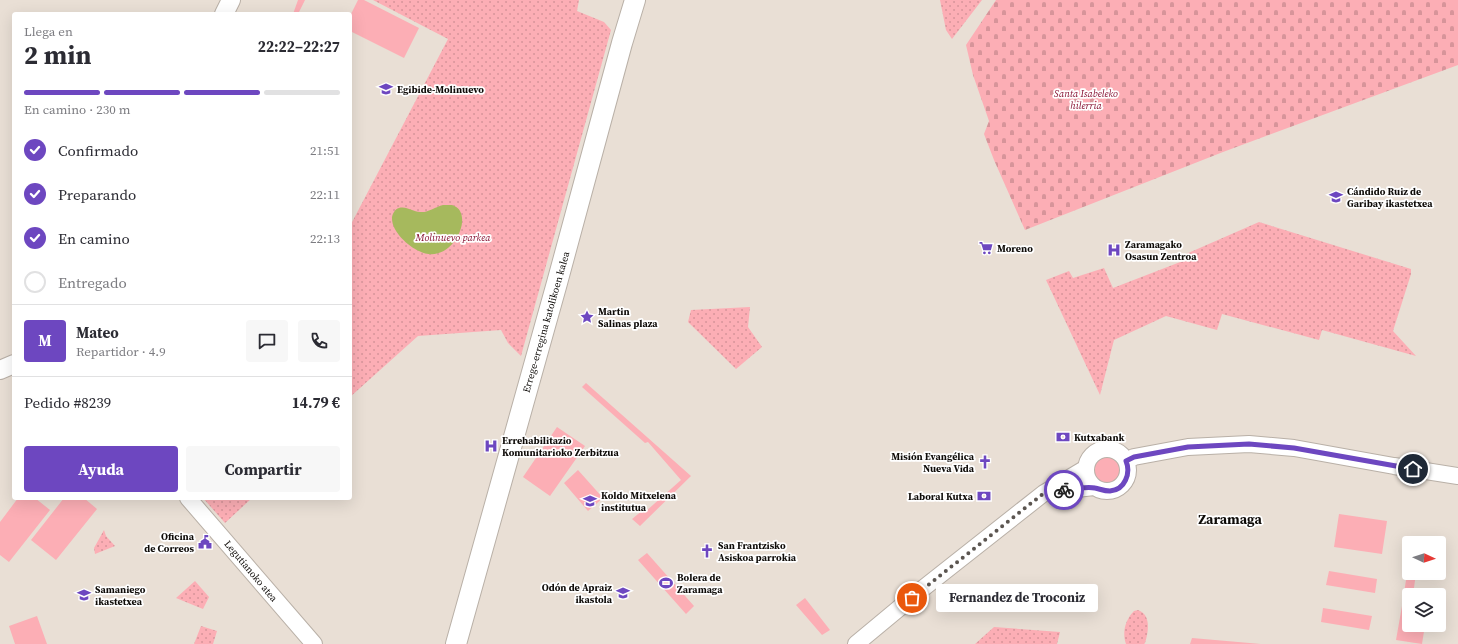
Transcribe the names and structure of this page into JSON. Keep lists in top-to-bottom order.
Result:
{
  "streets": {
    "main road": ["Errege-erregina katolikoen kalea"],
    "street": ["Legutianoko atea"]
  },
  "districts": ["Zaramaga"],
  "parks": ["Santa Isabeleko hilerria", "Molinuevo parkea"],
  "places": {
    "school or university": [
      "Egibide-Molinuevo",
      "Cándido Ruiz de Garibay ikastetxea",
      "Koldo Mitxelena institutua",
      "Odón de Apraiz ikastola",
      "Samaniego ikastetxea"
    ],
    "supermarket": ["Moreno"],
    "hospital": ["Zaramagako Osasun Zentroa", "Errehabilitazio Komunitarioko Zerbitzua"],
    "place": ["Martin Salinas plaza"],
    "bank": ["Kutxabank", "Laboral Kutxa"],
    "church": ["Misión Evangélica Nueva Vida", "San Frantzisko Asiskoa parrokia"],
    "public building": ["Oficina de Correos"],
    "sports": ["Bolera de Zaramaga"],
    "other": ["Fernandez de Troconiz"]
  },
  "north": "right",
  "page": {
    "heading": ["2 min", "Llega en", "22:22–22:27"],
    "panel": [
      "Mateo",
      "Repartidor · 4.9",
      "Pedido #8239",
      "14.79 €"
    ],
    "bar": "En camino · 230 m",
    "list": [
      ["Confirmado", "21:51"],
      ["Preparando", "22:11"],
      ["En camino", "22:13"],
      "Entregado"
    ],
    "round": "M",
    "buttons": ["Ayuda", "Compartir"],
    "bubble": "Fernandez de Troconiz"
  }
}
